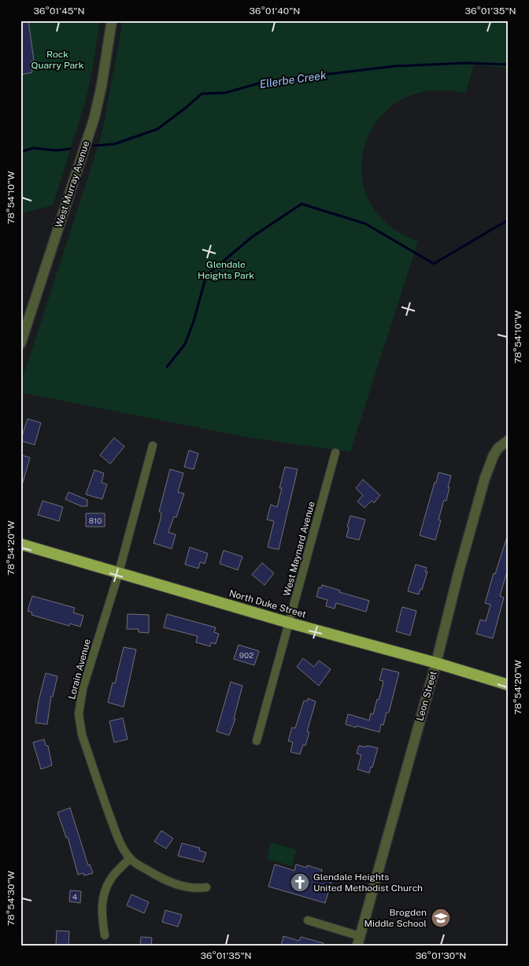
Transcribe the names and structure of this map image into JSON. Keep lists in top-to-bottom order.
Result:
{
  "streets": {
    "highway": ["North Duke Street"],
    "street": [
      "West Murray Avenue",
      "West Maynard Avenue",
      "Lorain Avenue",
      "Leon Street"
    ]
  },
  "crossings": [
    ["West Maynard Avenue", "North Duke Street"],
    ["North Duke Street", "Lorain Avenue"],
    ["North Duke Street", "Leon Street"]
  ],
  "water": ["Ellerbe Creek"],
  "parks": ["Rock Quarry Park", "Glendale Heights Park"],
  "places": {
    "church": ["Glendale Heights United Methodist Church"],
    "school or university": ["Brogden Middle School"]
  },
  "house_numbers": ["810", "902", "4"],
  "coordinates": [
    "36°01'45\"N",
    "36°01'40\"N",
    "36°01'35\"N",
    "78°54'10\"W",
    "78°54'20\"W",
    "78°54'30\"W",
    "36°01'30\"N"
  ]
}
